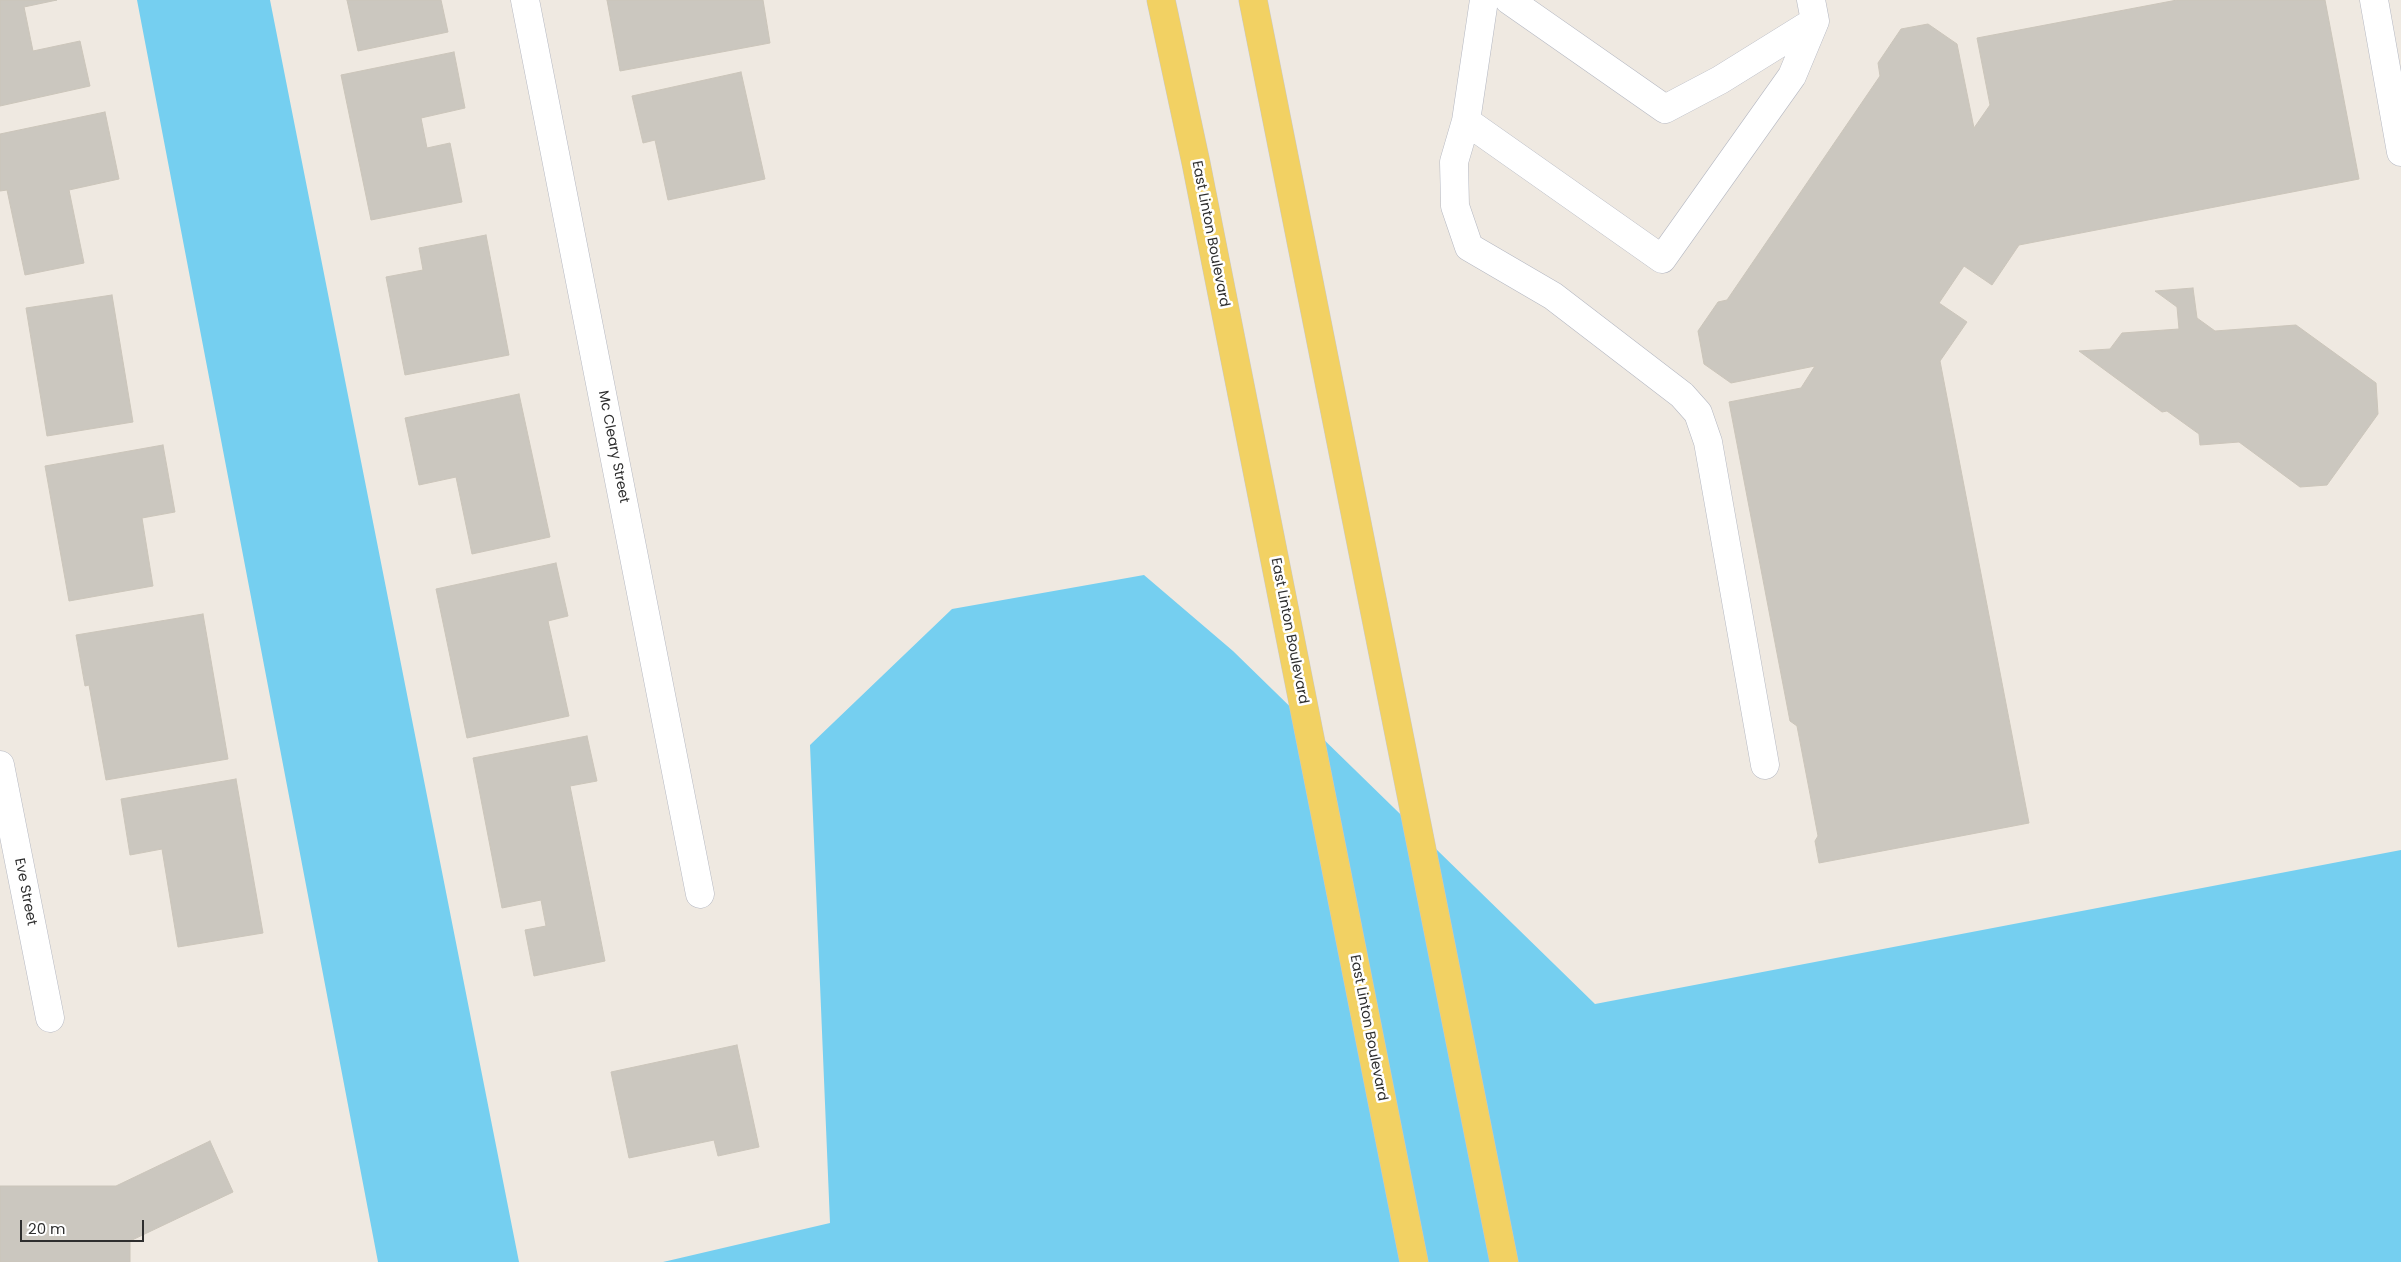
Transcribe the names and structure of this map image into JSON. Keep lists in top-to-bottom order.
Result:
{
  "streets": {
    "main road": ["East Linton Boulevard"],
    "street": ["Mc Cleary Street", "Eve Street"]
  },
  "scale_bar": "20 m"
}
